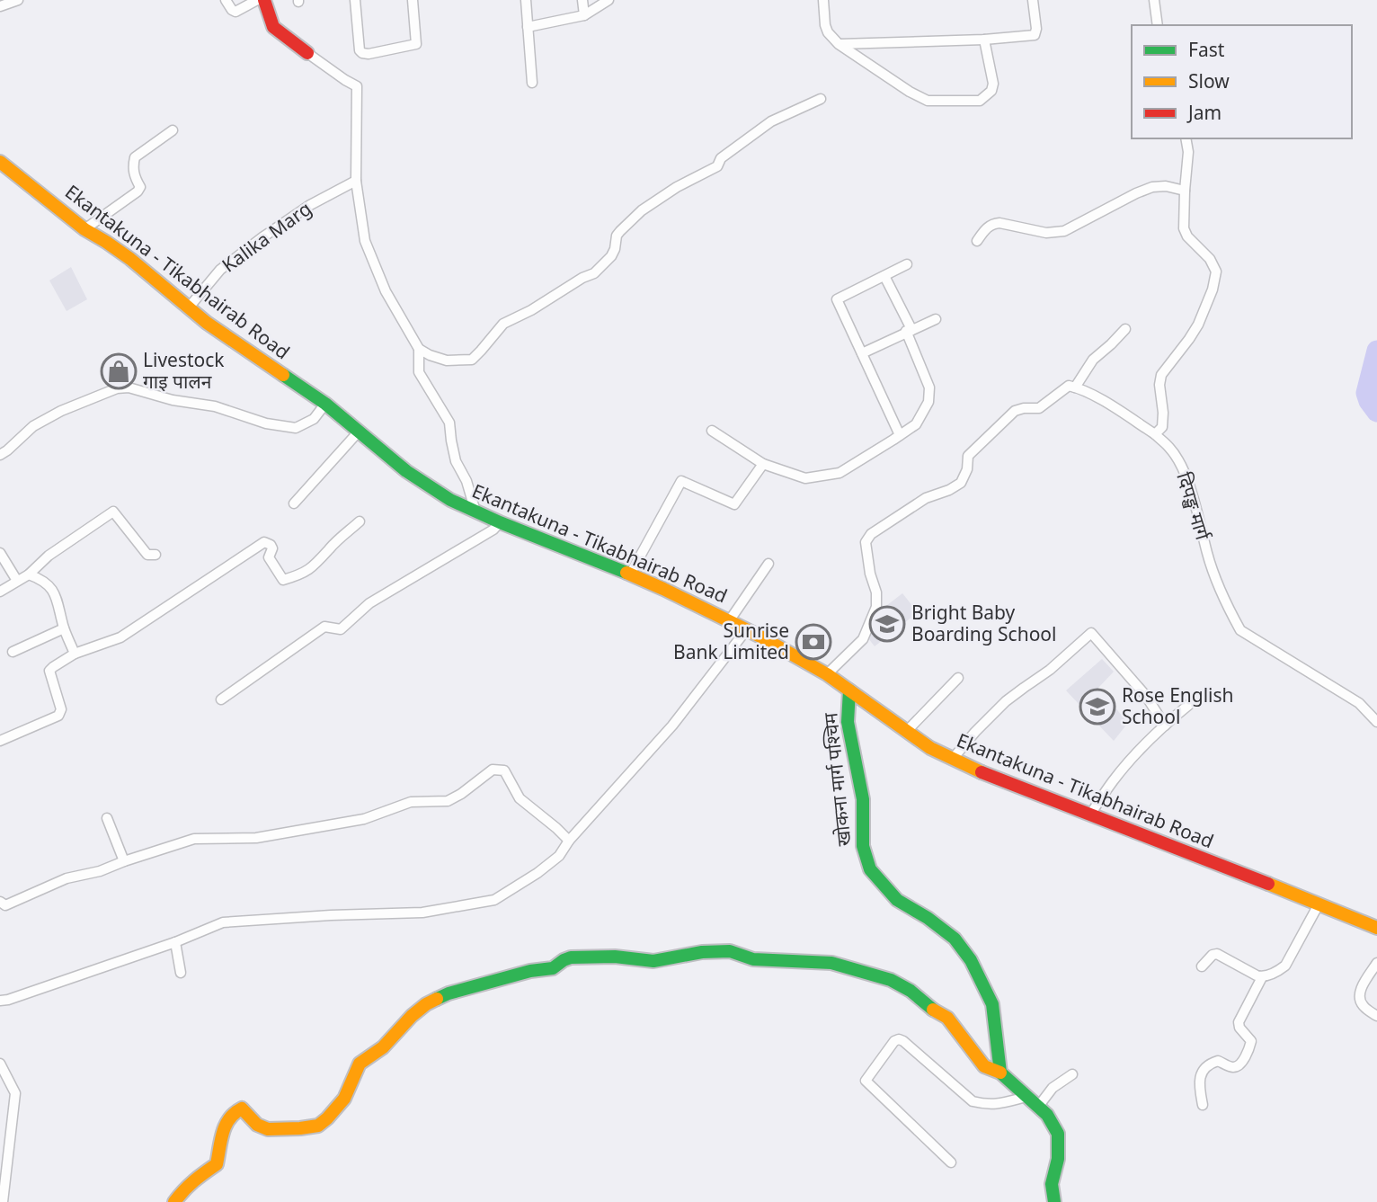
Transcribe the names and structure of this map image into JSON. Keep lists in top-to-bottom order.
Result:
{
  "streets": {
    "street": [
      "Kalika Marg",
      "Ekantakuna - Tikabhairab Road",
      "दिपङ्ख मार्ग",
      "खोकना मार्ग पश्चिम"
    ]
  },
  "crossings": [
    ["Kalika Marg", "Ekantakuna - Tikabhairab Road"],
    ["Ekantakuna - Tikabhairab Road", "खोकना मार्ग पश्चिम"]
  ],
  "places": {
    "shop": ["Livestock गाइ पालन"],
    "school or university": ["Bright Baby Boarding School", "Rose English School"],
    "bank": ["Sunrise Bank Limited"]
  },
  "legend": ["Fast", "Slow", "Jam"]
}
